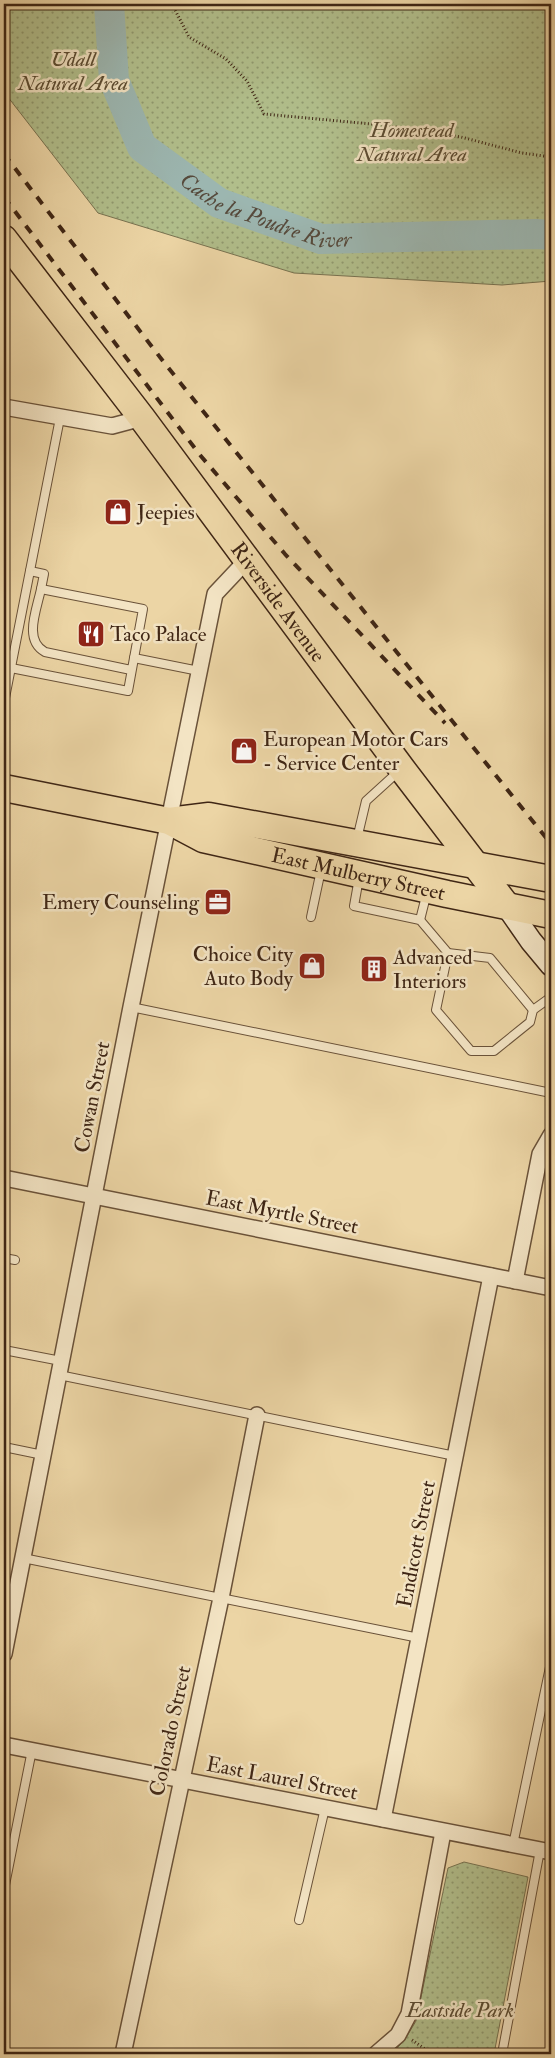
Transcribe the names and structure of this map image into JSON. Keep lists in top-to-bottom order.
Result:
{
  "streets": {
    "highway": ["Riverside Avenue", "East Mulberry Street"],
    "street": [
      "Cowan Street",
      "East Myrtle Street",
      "Endicott Street",
      "Colorado Street",
      "East Laurel Street"
    ]
  },
  "crossings": [
    ["Riverside Avenue", "East Mulberry Street"],
    ["Riverside Avenue", "Cowan Street"],
    ["East Mulberry Street", "Cowan Street"],
    ["Cowan Street", "East Myrtle Street"],
    ["East Myrtle Street", "Endicott Street"],
    ["Endicott Street", "East Laurel Street"],
    ["Colorado Street", "East Laurel Street"]
  ],
  "water": ["Cache la Poudre River"],
  "parks": ["Udall Natural Area", "Homestead Natural Area", "Eastside Park"],
  "places": {
    "shop": ["Jeepies", "European Motor Cars - Service Center", "Choice City Auto Body"],
    "restaurant": ["Taco Palace"],
    "office": ["Emery Counseling"],
    "building": ["Advanced Interiors"]
  }
}
